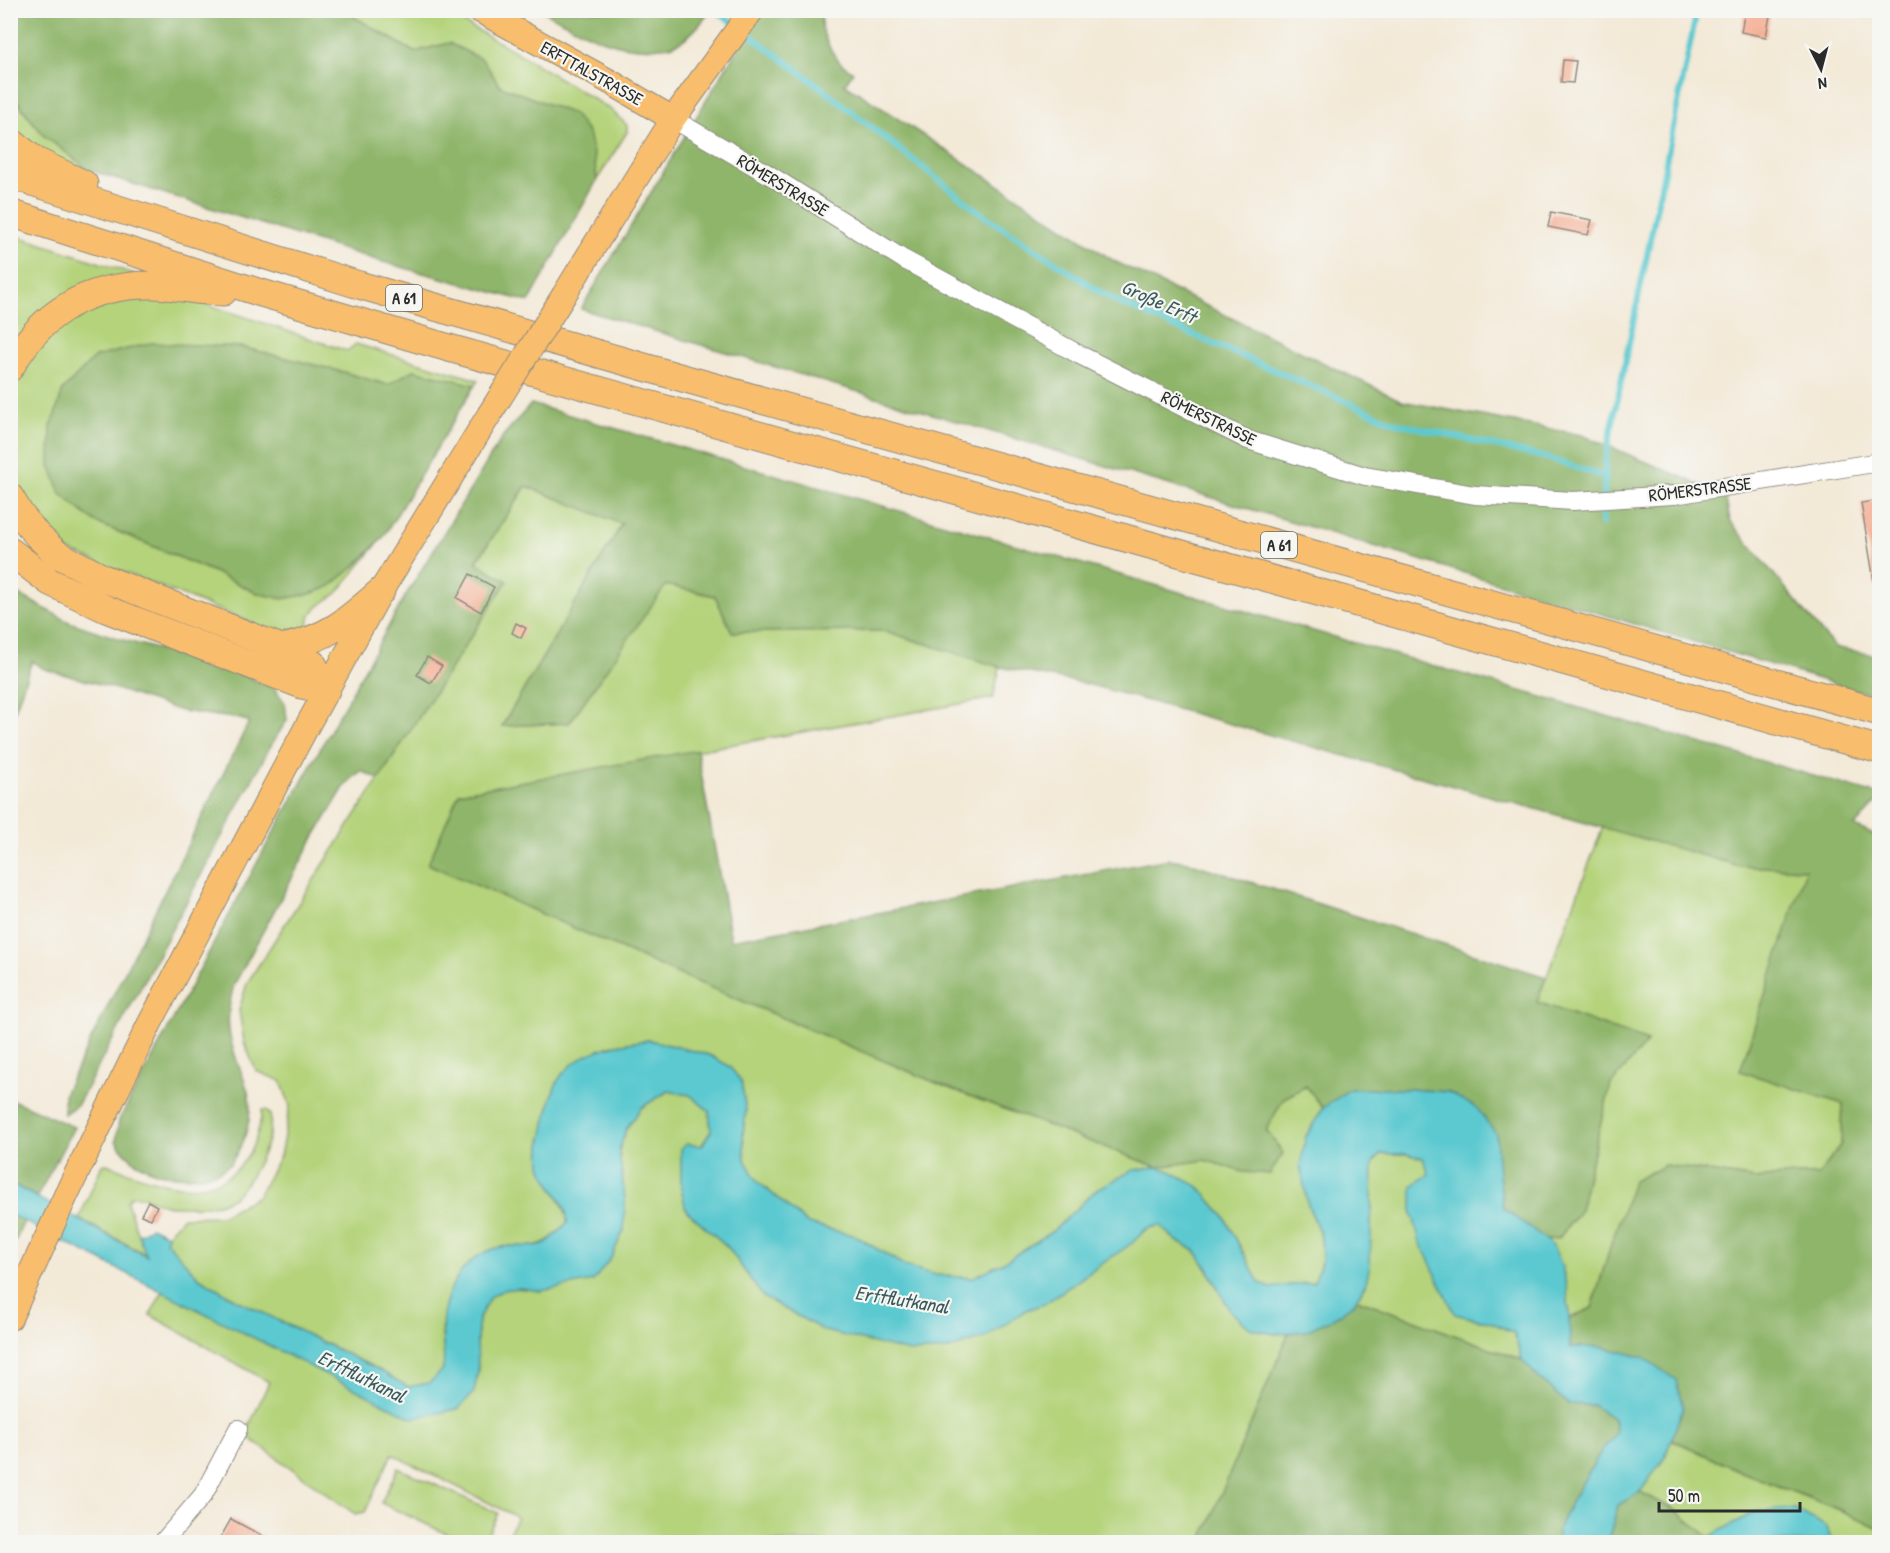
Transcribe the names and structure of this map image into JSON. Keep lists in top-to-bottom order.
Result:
{
  "streets": {
    "highway": ["A 61"],
    "main road": ["ERFTTALSTRASSE"],
    "street": ["RÖMERSTRASSE"]
  },
  "crossings": [
    ["ERFTTALSTRASSE", "RÖMERSTRASSE"]
  ],
  "water": ["Große Erft", "Erftflutkanal"],
  "scale_bar": "50 m",
  "north": "bottom"
}
